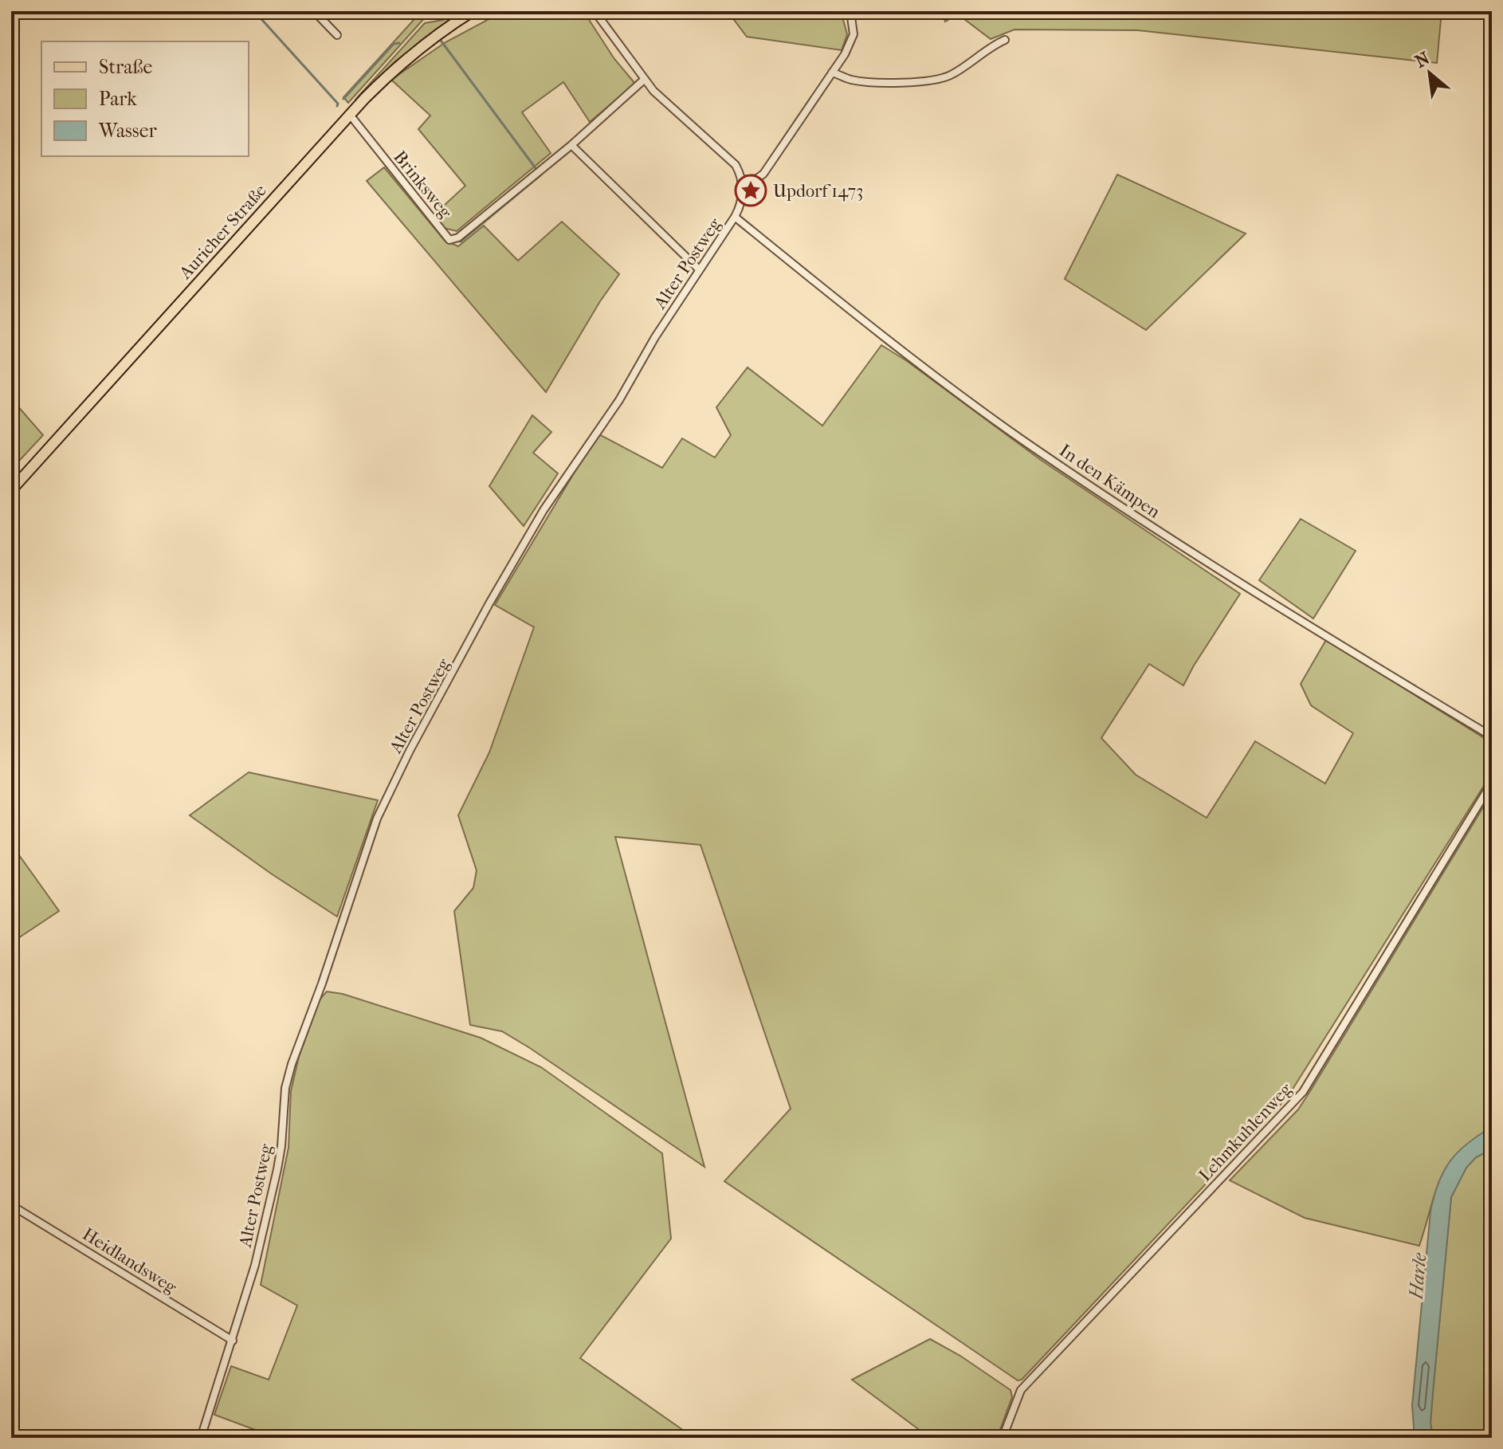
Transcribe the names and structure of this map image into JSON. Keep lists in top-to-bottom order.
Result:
{
  "streets": {
    "main road": ["Auricher Straße"],
    "street": [
      "Brinksweg",
      "Alter Postweg",
      "In den Kämpen",
      "Lehmkuhlenweg",
      "Heidlandsweg"
    ]
  },
  "crossings": [
    ["Brinksweg", "Auricher Straße"],
    ["Alter Postweg", "In den Kämpen"],
    ["Alter Postweg", "Heidlandsweg"]
  ],
  "water": ["Harle"],
  "places": {
    "place": ["Updorf 1473"]
  },
  "legend": ["Straße", "Park", "Wasser"],
  "north": "top left"
}
